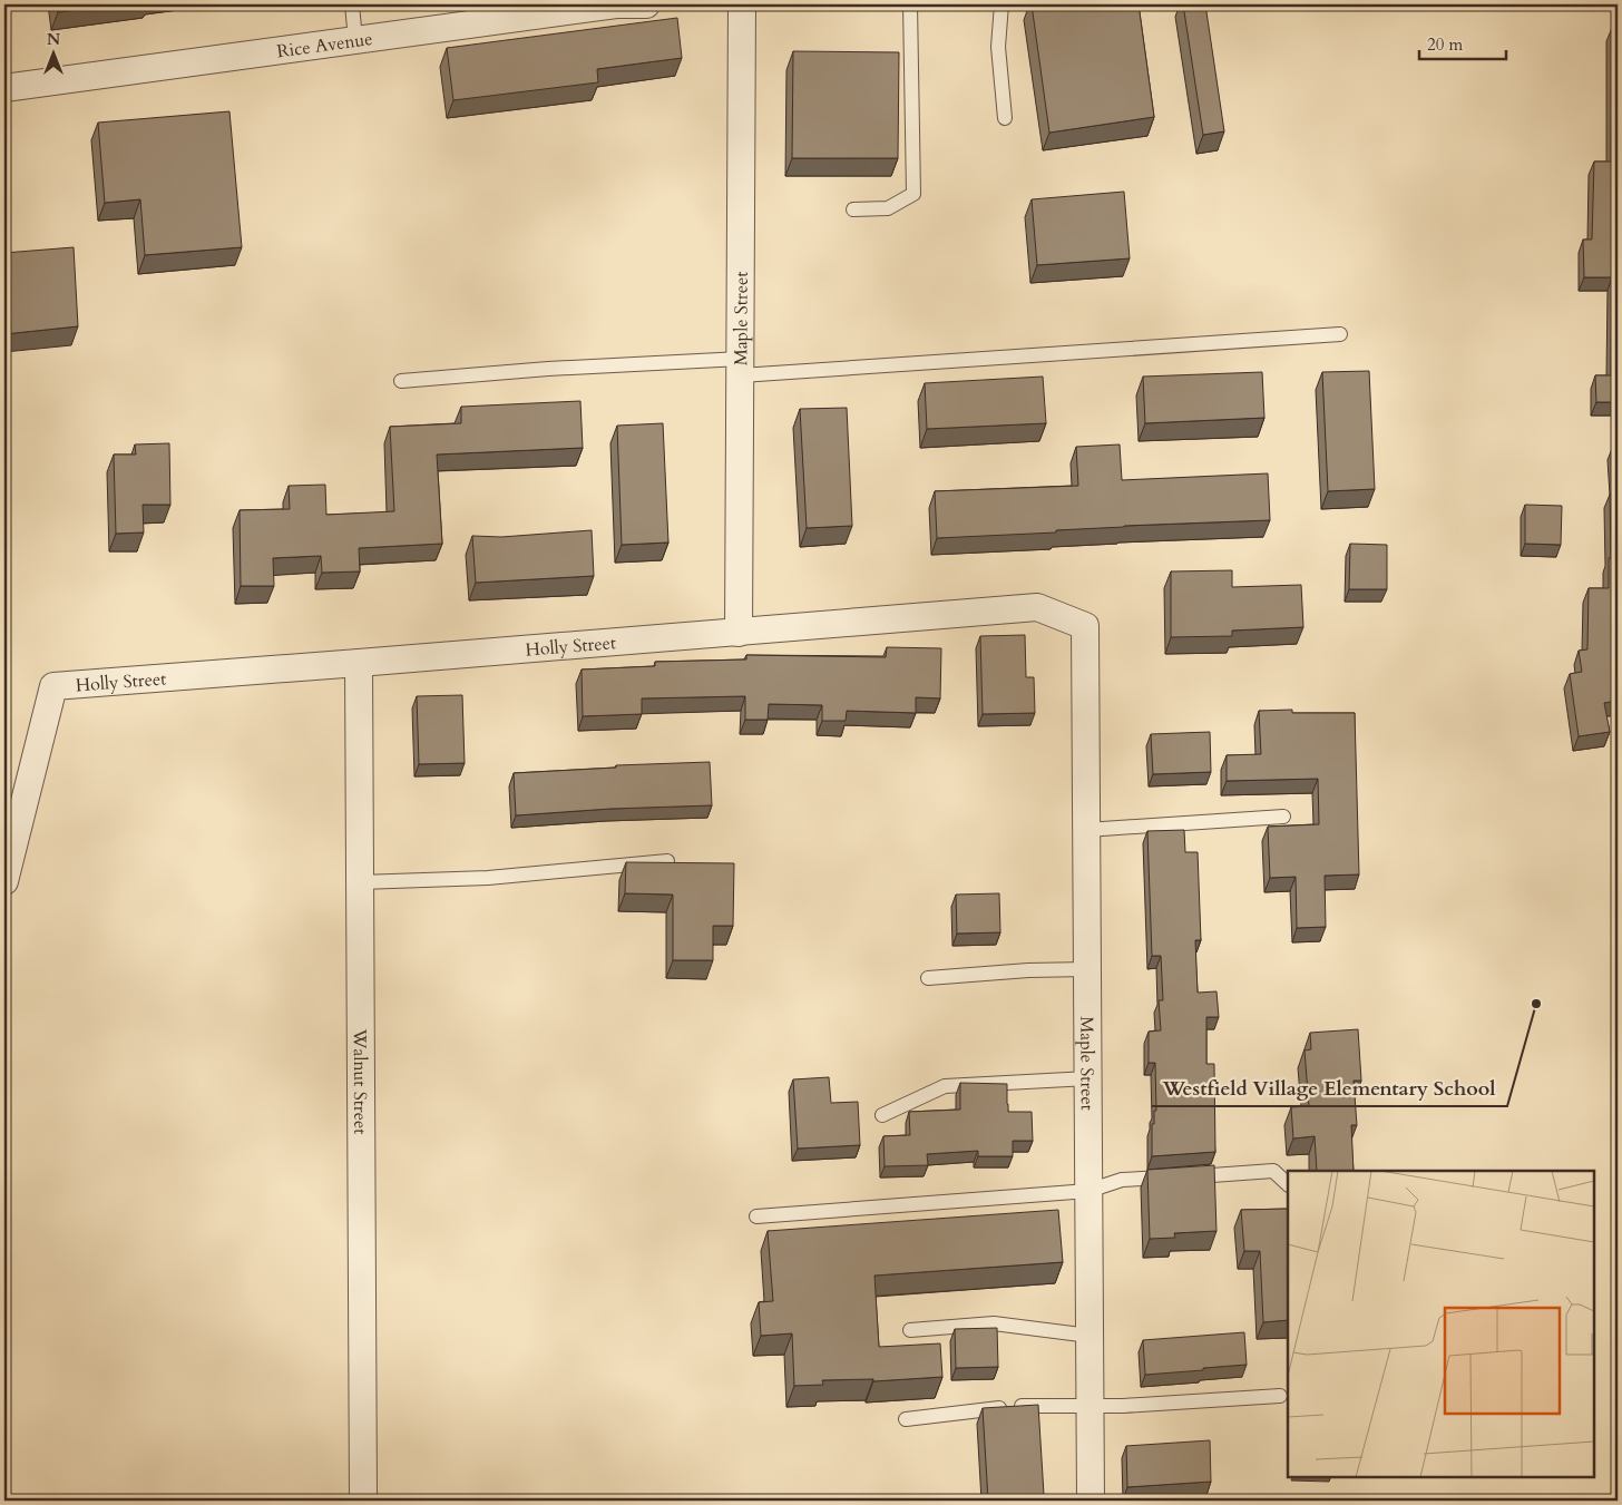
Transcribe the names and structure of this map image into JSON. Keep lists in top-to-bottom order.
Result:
{
  "streets": {
    "street": [
      "Rice Avenue",
      "Maple Street",
      "Holly Street",
      "Walnut Street"
    ]
  },
  "crossings": [
    ["Maple Street", "Holly Street"],
    ["Holly Street", "Walnut Street"]
  ],
  "places": ["Westfield Village Elementary School"],
  "scale_bar": "20 m",
  "north": "top"
}
